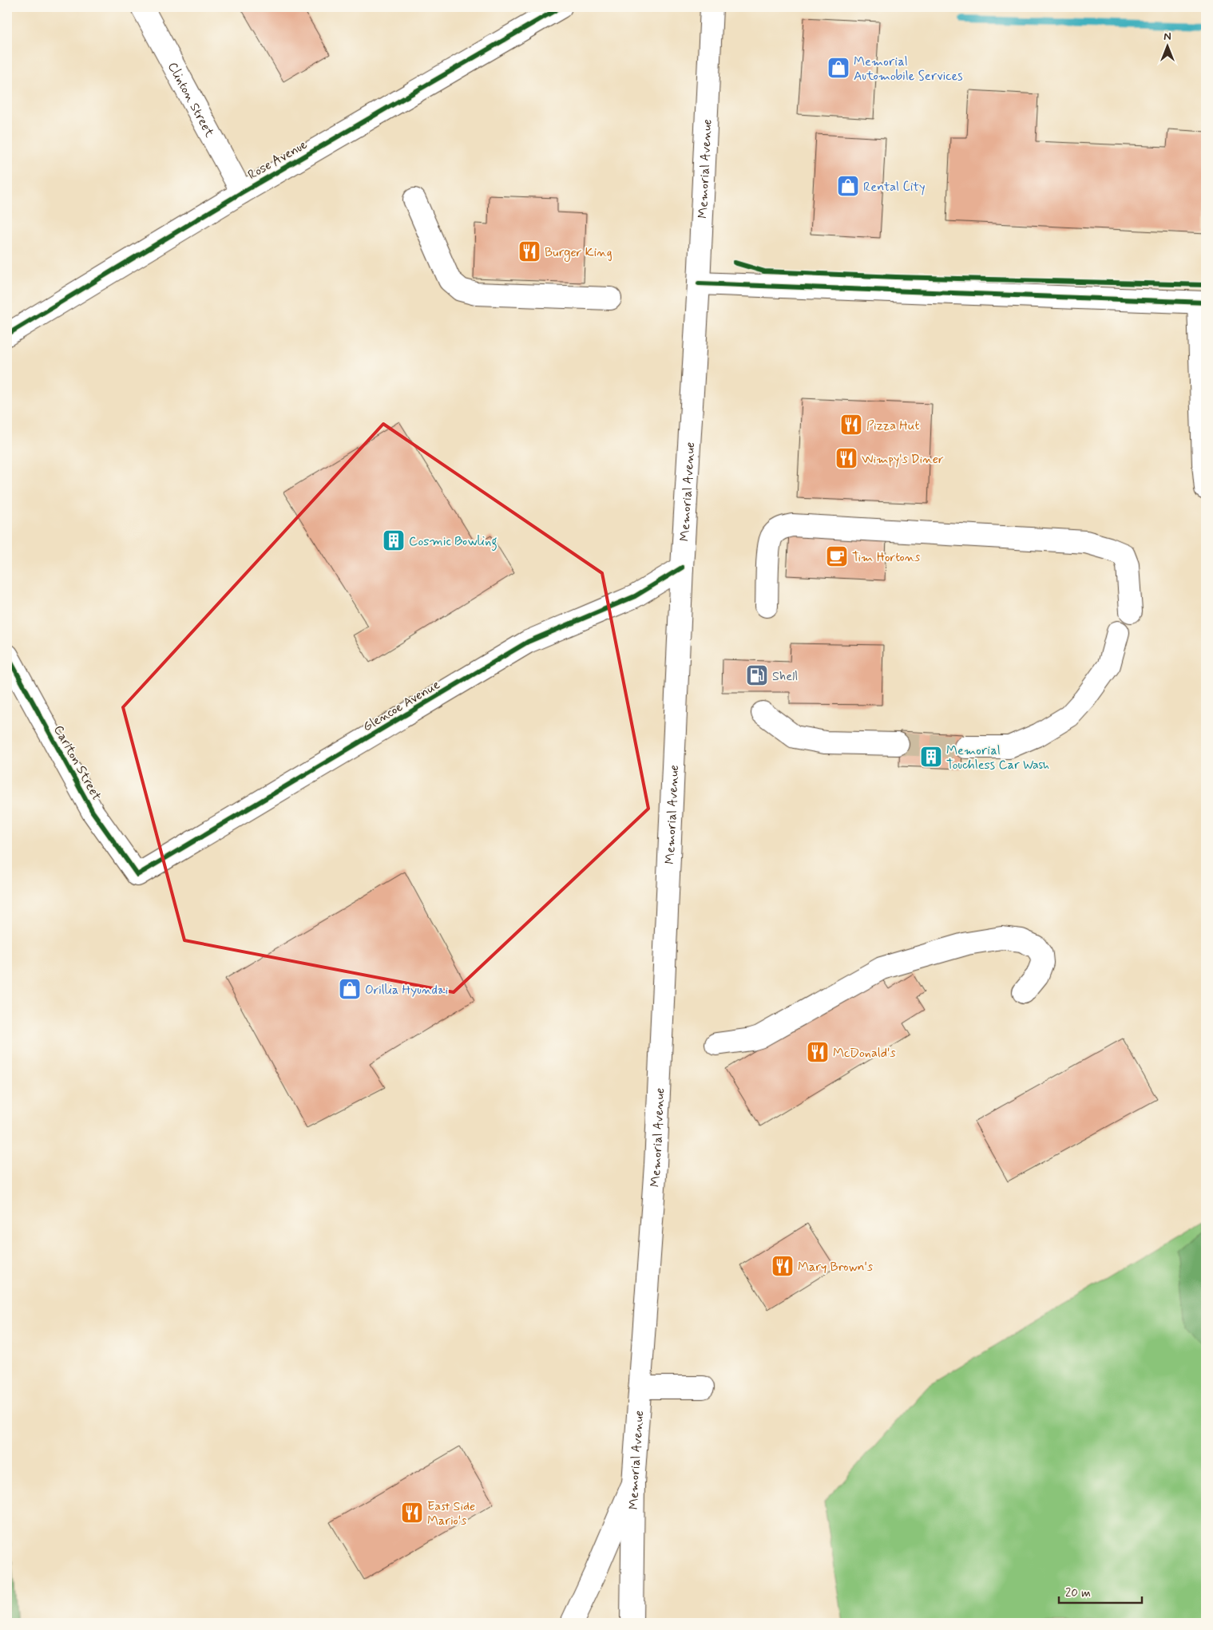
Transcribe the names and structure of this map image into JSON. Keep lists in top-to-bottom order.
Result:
{
  "streets": {
    "main road": [
      "Clinton Street",
      "Rose Avenue",
      "Memorial Avenue",
      "Glencoe Avenue",
      "Carlton Street"
    ]
  },
  "crossings": [
    ["Clinton Street", "Rose Avenue"],
    ["Memorial Avenue", "Glencoe Avenue"],
    ["Glencoe Avenue", "Carlton Street"]
  ],
  "places": {
    "shop": ["Memorial Automobile Services", "Rental City", "Orillia Hyundai"],
    "restaurant": [
      "Burger King",
      "Pizza Hut",
      "Wimpy's Diner",
      "McDonald's",
      "Mary Brown's",
      "East Side Mario's"
    ],
    "building": ["Cosmic Bowling", "Memorial Touchless Car Wash"],
    "cafe": ["Tim Hortons"],
    "fuel station": ["Shell"]
  },
  "scale_bar": "20 m",
  "north": "top"
}
